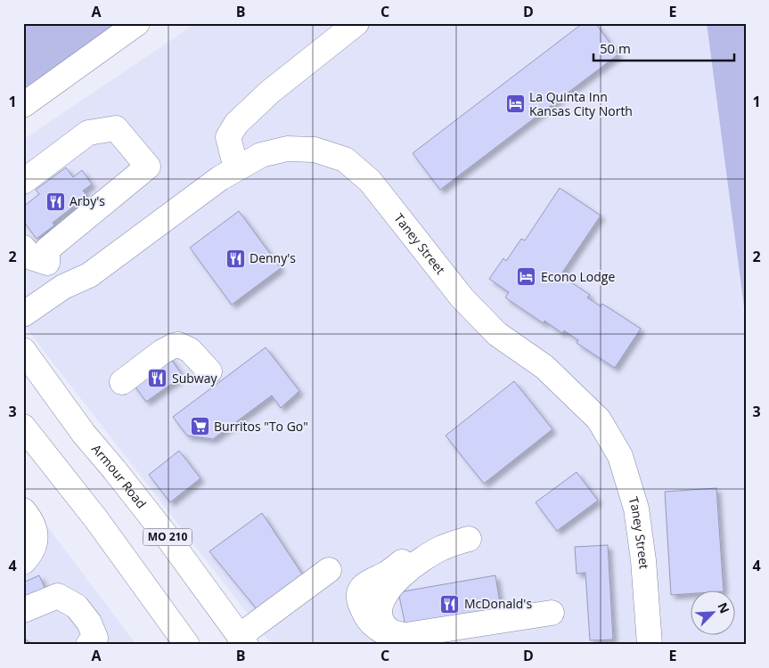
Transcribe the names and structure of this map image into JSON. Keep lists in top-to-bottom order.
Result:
{
  "streets": {
    "main road": ["Taney Street", "Armour Road", "MO 210"]
  },
  "places": {
    "hotel": ["La Quinta Inn Kansas City North", "Econo Lodge"],
    "restaurant": [
      "Arby's",
      "Denny's",
      "Subway",
      "McDonald's"
    ],
    "supermarket": ["Burritos \"To Go\""]
  },
  "scale_bar": "50 m",
  "north": "top right",
  "grid": {
    "columns": [
      "A",
      "B",
      "C",
      "D",
      "E"
    ],
    "rows": [
      "1",
      "2",
      "3",
      "4"
    ]
  }
}
